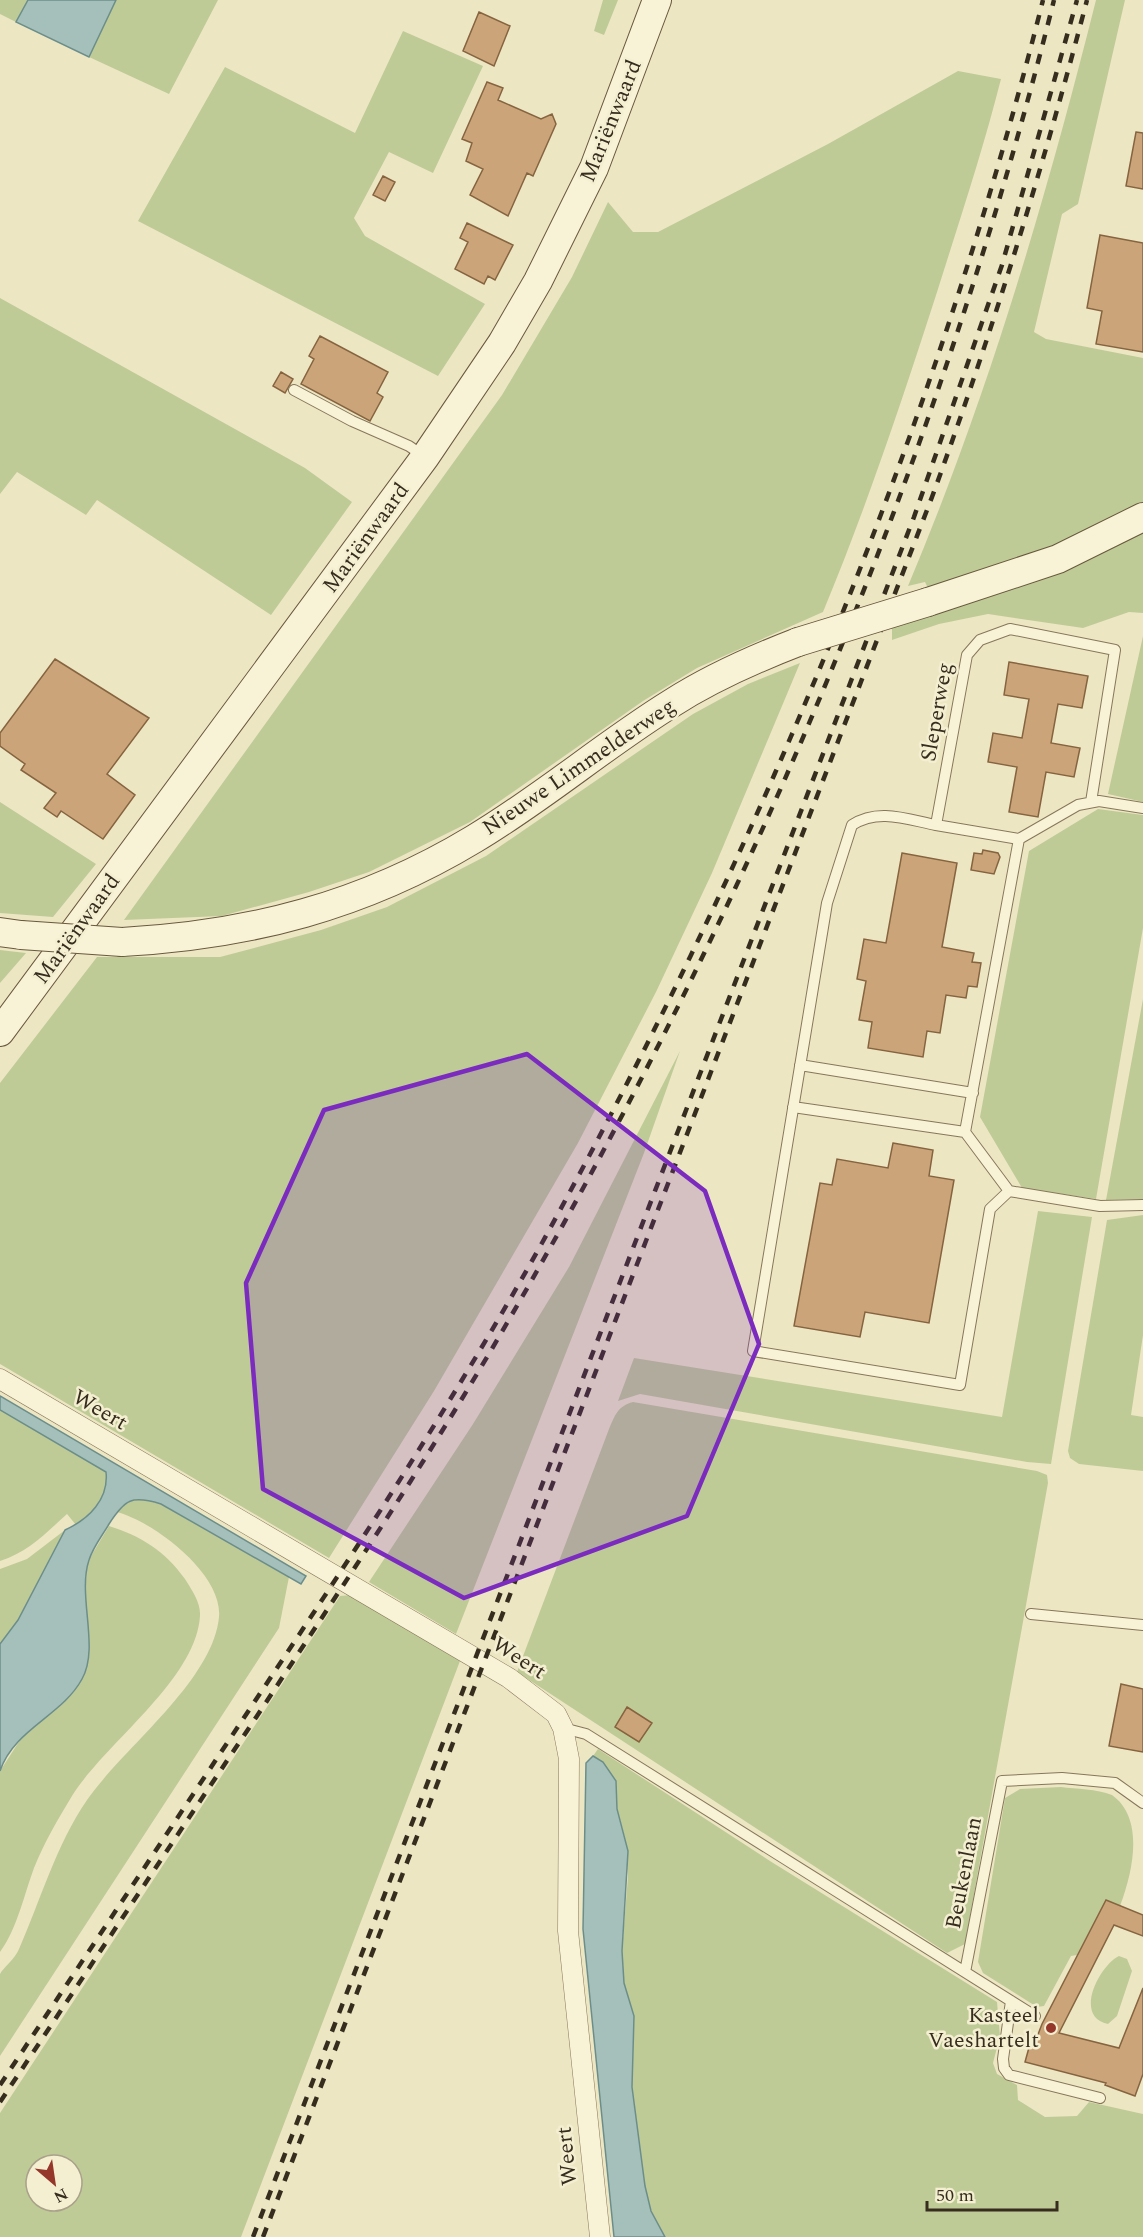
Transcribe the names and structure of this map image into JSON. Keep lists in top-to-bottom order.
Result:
{
  "streets": {
    "street": ["Mariënwaard", "Nieuwe Limmelderweg", "Weert"],
    "lane": ["Sleperweg", "Beukenlaan"]
  },
  "places": ["Kasteel Vaeshartelt"],
  "scale_bar": "50 m",
  "north": "bottom right"
}
